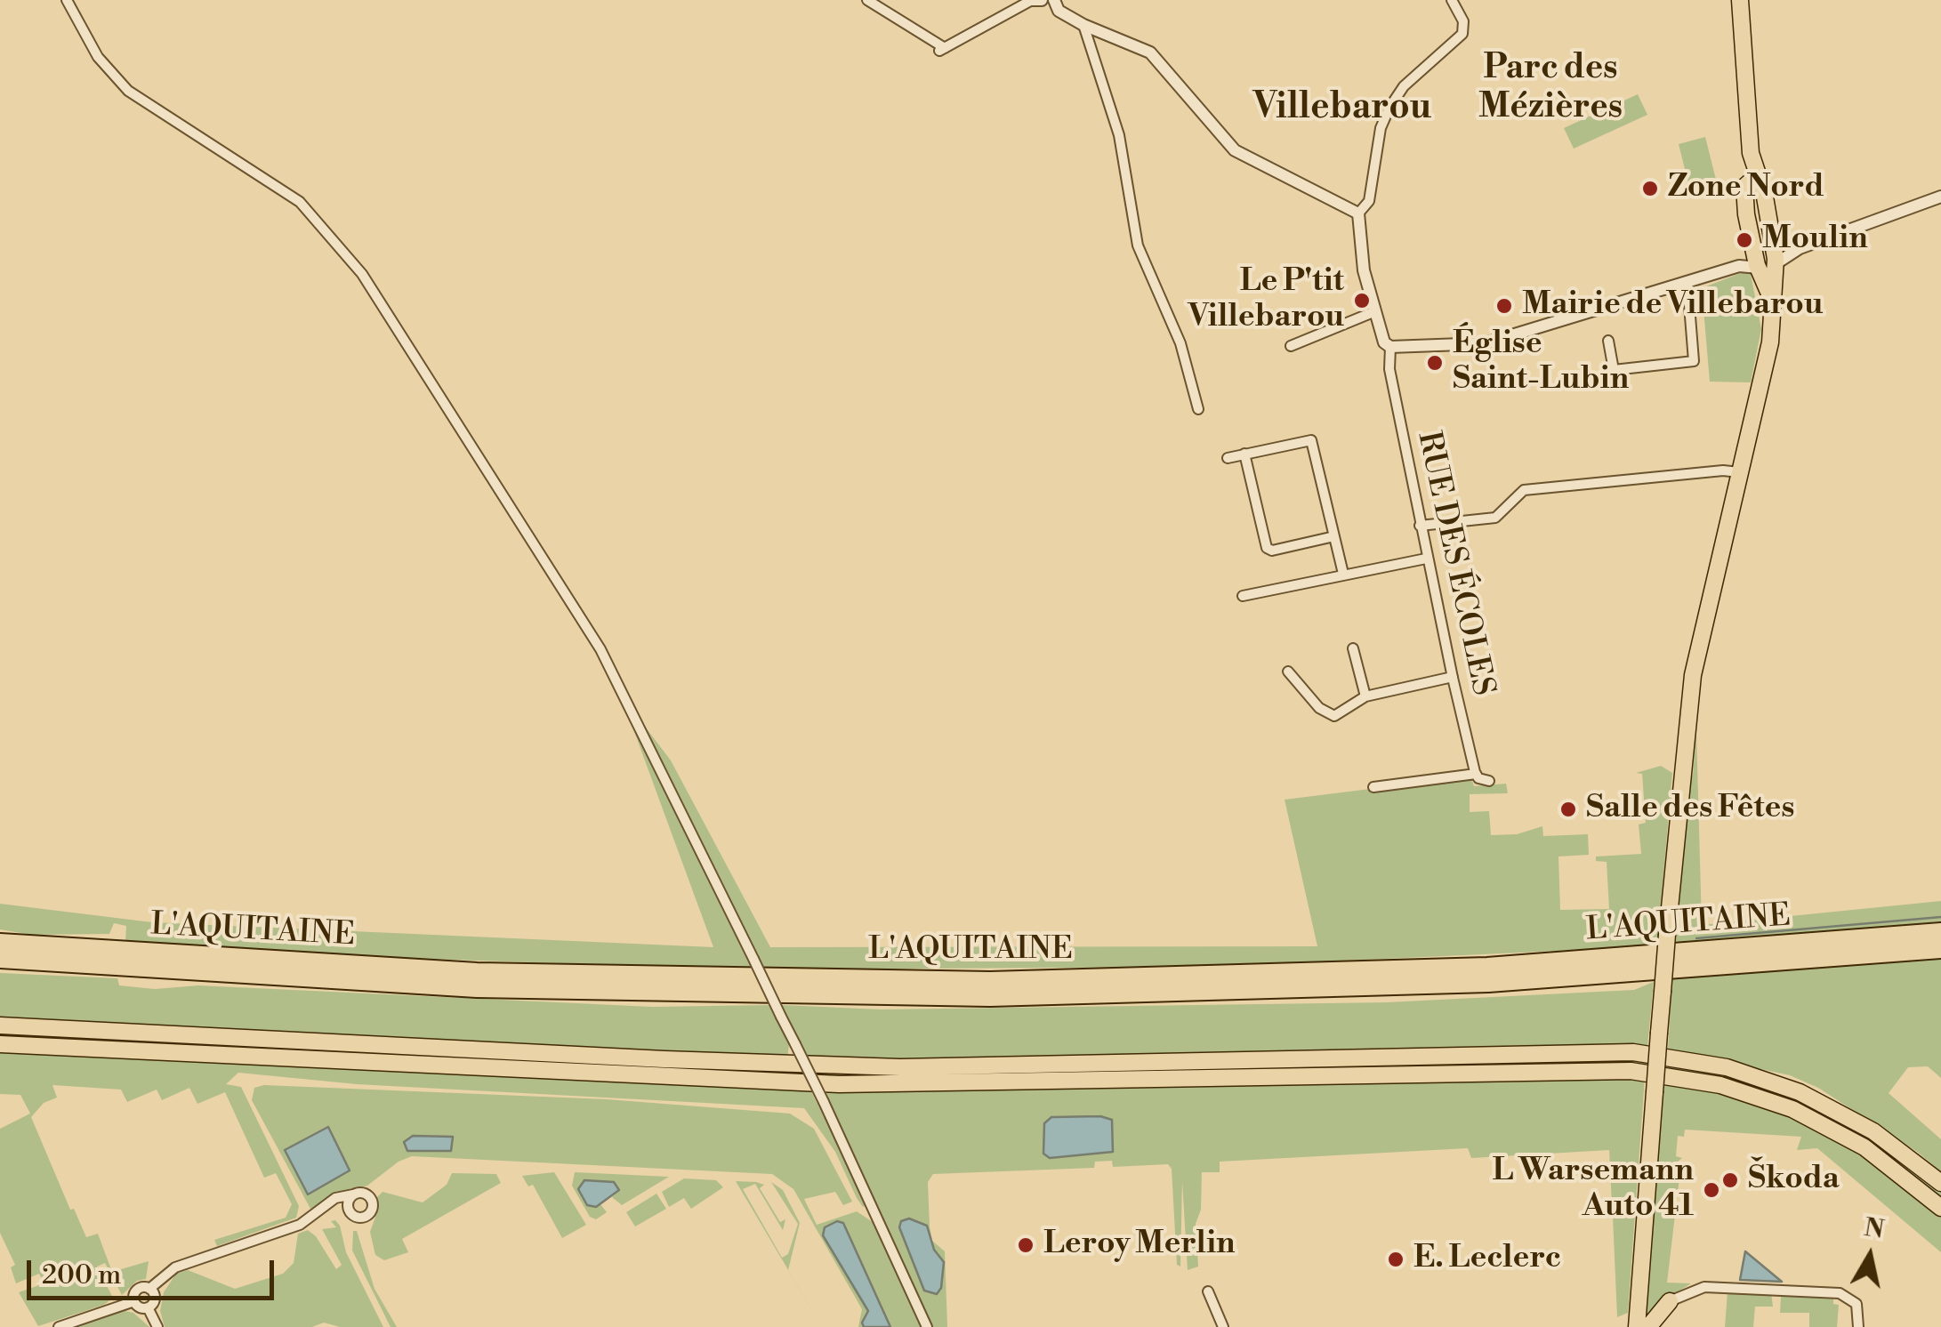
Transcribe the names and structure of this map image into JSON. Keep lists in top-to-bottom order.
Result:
{
  "streets": {
    "highway": ["L'AQUITAINE"],
    "street": ["RUE DES ÉCOLES"]
  },
  "districts": ["Parc des Mézières", "Villebarou"],
  "places": [
    "Zone Nord",
    "Moulin",
    "Le P'tit Villebarou",
    "Mairie de Villebarou",
    "Église Saint-Lubin",
    "Salle des Fêtes",
    "Škoda",
    "L Warsemann Auto 41",
    "Leroy Merlin",
    "E. Leclerc"
  ],
  "scale_bar": "200 m",
  "north": "top"
}
